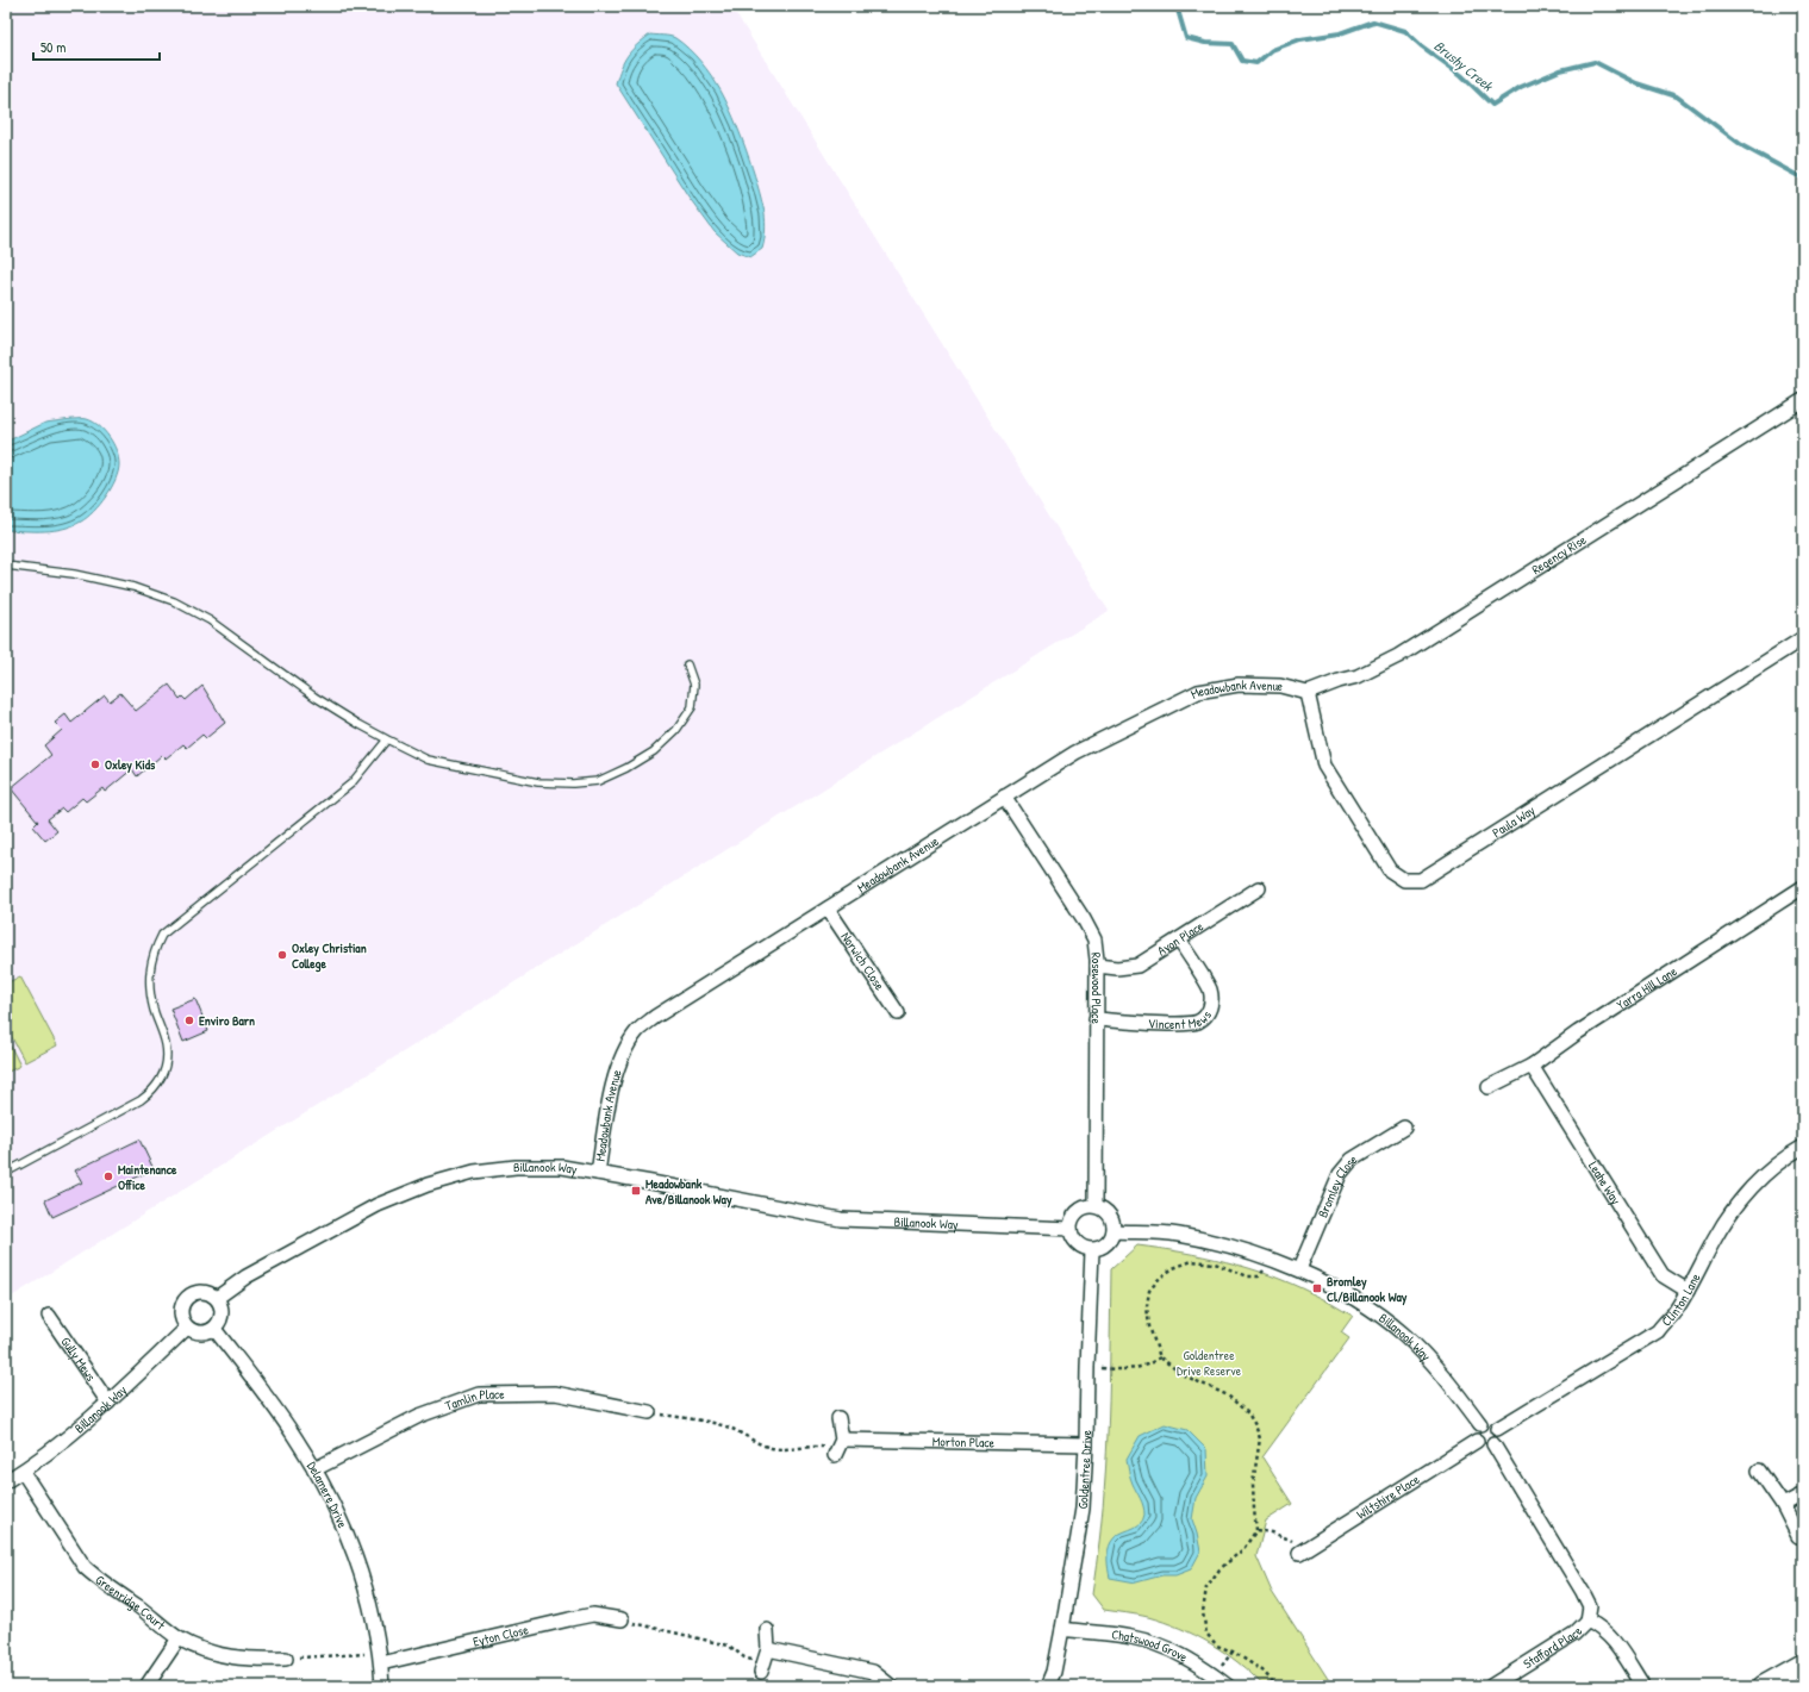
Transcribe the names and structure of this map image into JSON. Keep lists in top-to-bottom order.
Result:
{
  "streets": {
    "street": [
      "Regency Rise",
      "Meadowbank Avenue",
      "Paula Way",
      "Avon Place",
      "Norwich Close",
      "Rosewood Place",
      "Yarra Hill Lane",
      "Vincent Mews",
      "Billanook Way",
      "Leahe Way",
      "Bromley Close",
      "Clinton Lane",
      "Gully Mews",
      "Tamlin Place",
      "Morton Place",
      "Goldentree Drive",
      "Delamere Drive",
      "Wiltshire Place",
      "Greenridge Court",
      "Eyton Close",
      "Stafford Place",
      "Chatswood Grove"
    ]
  },
  "crossings": [
    ["Regency Rise", "Meadowbank Avenue"],
    ["Regency Rise", "Paula Way"],
    ["Meadowbank Avenue", "Paula Way"],
    ["Meadowbank Avenue", "Norwich Close"],
    ["Meadowbank Avenue", "Rosewood Place"],
    ["Meadowbank Avenue", "Billanook Way"],
    ["Avon Place", "Rosewood Place"],
    ["Avon Place", "Vincent Mews"],
    ["Rosewood Place", "Vincent Mews"],
    ["Rosewood Place", "Billanook Way"],
    ["Rosewood Place", "Goldentree Drive"],
    ["Yarra Hill Lane", "Leahe Way"],
    ["Billanook Way", "Bromley Close"],
    ["Billanook Way", "Clinton Lane"],
    ["Billanook Way", "Gully Mews"],
    ["Billanook Way", "Goldentree Drive"],
    ["Billanook Way", "Delamere Drive"],
    ["Billanook Way", "Wiltshire Place"],
    ["Billanook Way", "Greenridge Court"],
    ["Leahe Way", "Clinton Lane"],
    ["Clinton Lane", "Wiltshire Place"],
    ["Tamlin Place", "Delamere Drive"],
    ["Morton Place", "Goldentree Drive"],
    ["Goldentree Drive", "Chatswood Grove"],
    ["Delamere Drive", "Eyton Close"]
  ],
  "water": ["Brushy Creek"],
  "parks": ["Goldentree Drive Reserve"],
  "places": {
    "other": [
      "Oxley Kids",
      "Oxley Christian College",
      "Enviro Barn",
      "Maintenance Office"
    ],
    "transit": ["Meadowbank Ave/Billanook Way", "Bromley Cl/Billanook Way"]
  },
  "scale_bar": "50 m"
}
